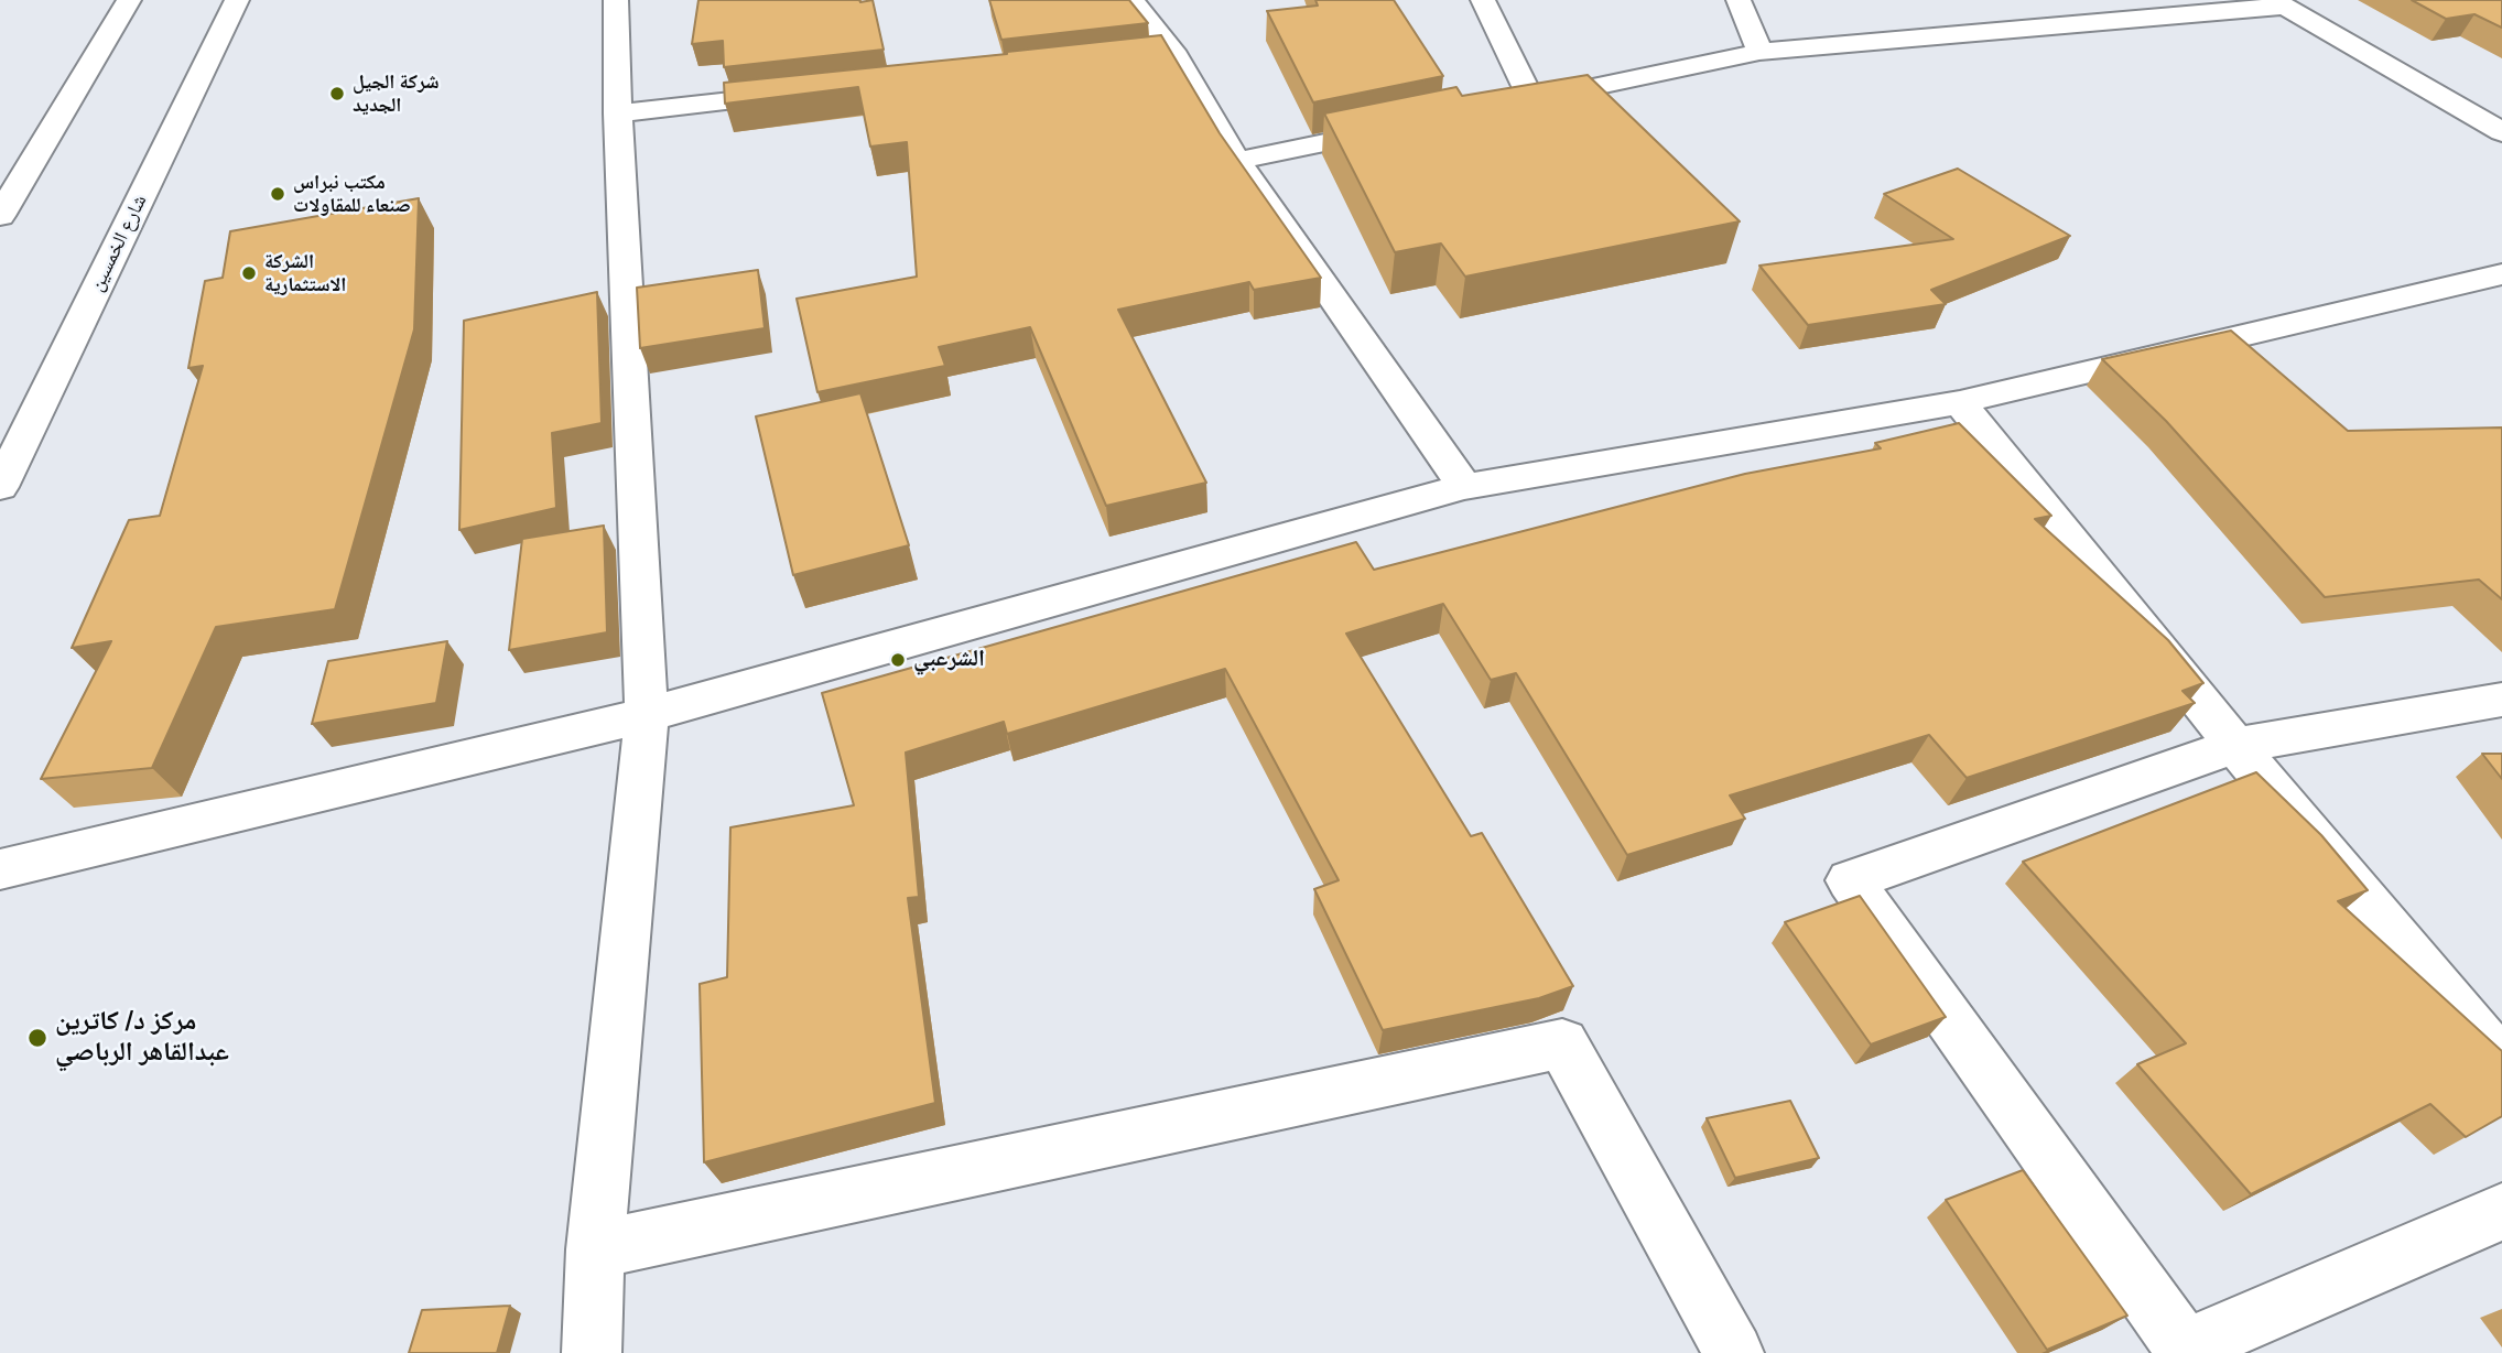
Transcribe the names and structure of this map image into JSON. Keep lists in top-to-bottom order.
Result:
{
  "streets": {
    "street": ["شارع الخمسين"]
  },
  "places": [
    "شركة الجيل الجديد",
    "مكتب نبراس صنعاء للمقاولات",
    "الشركة الاستثمارية",
    "الشرعبي",
    "مركز د/ كاترين عبدالقاهر الرباصي"
  ]
}
